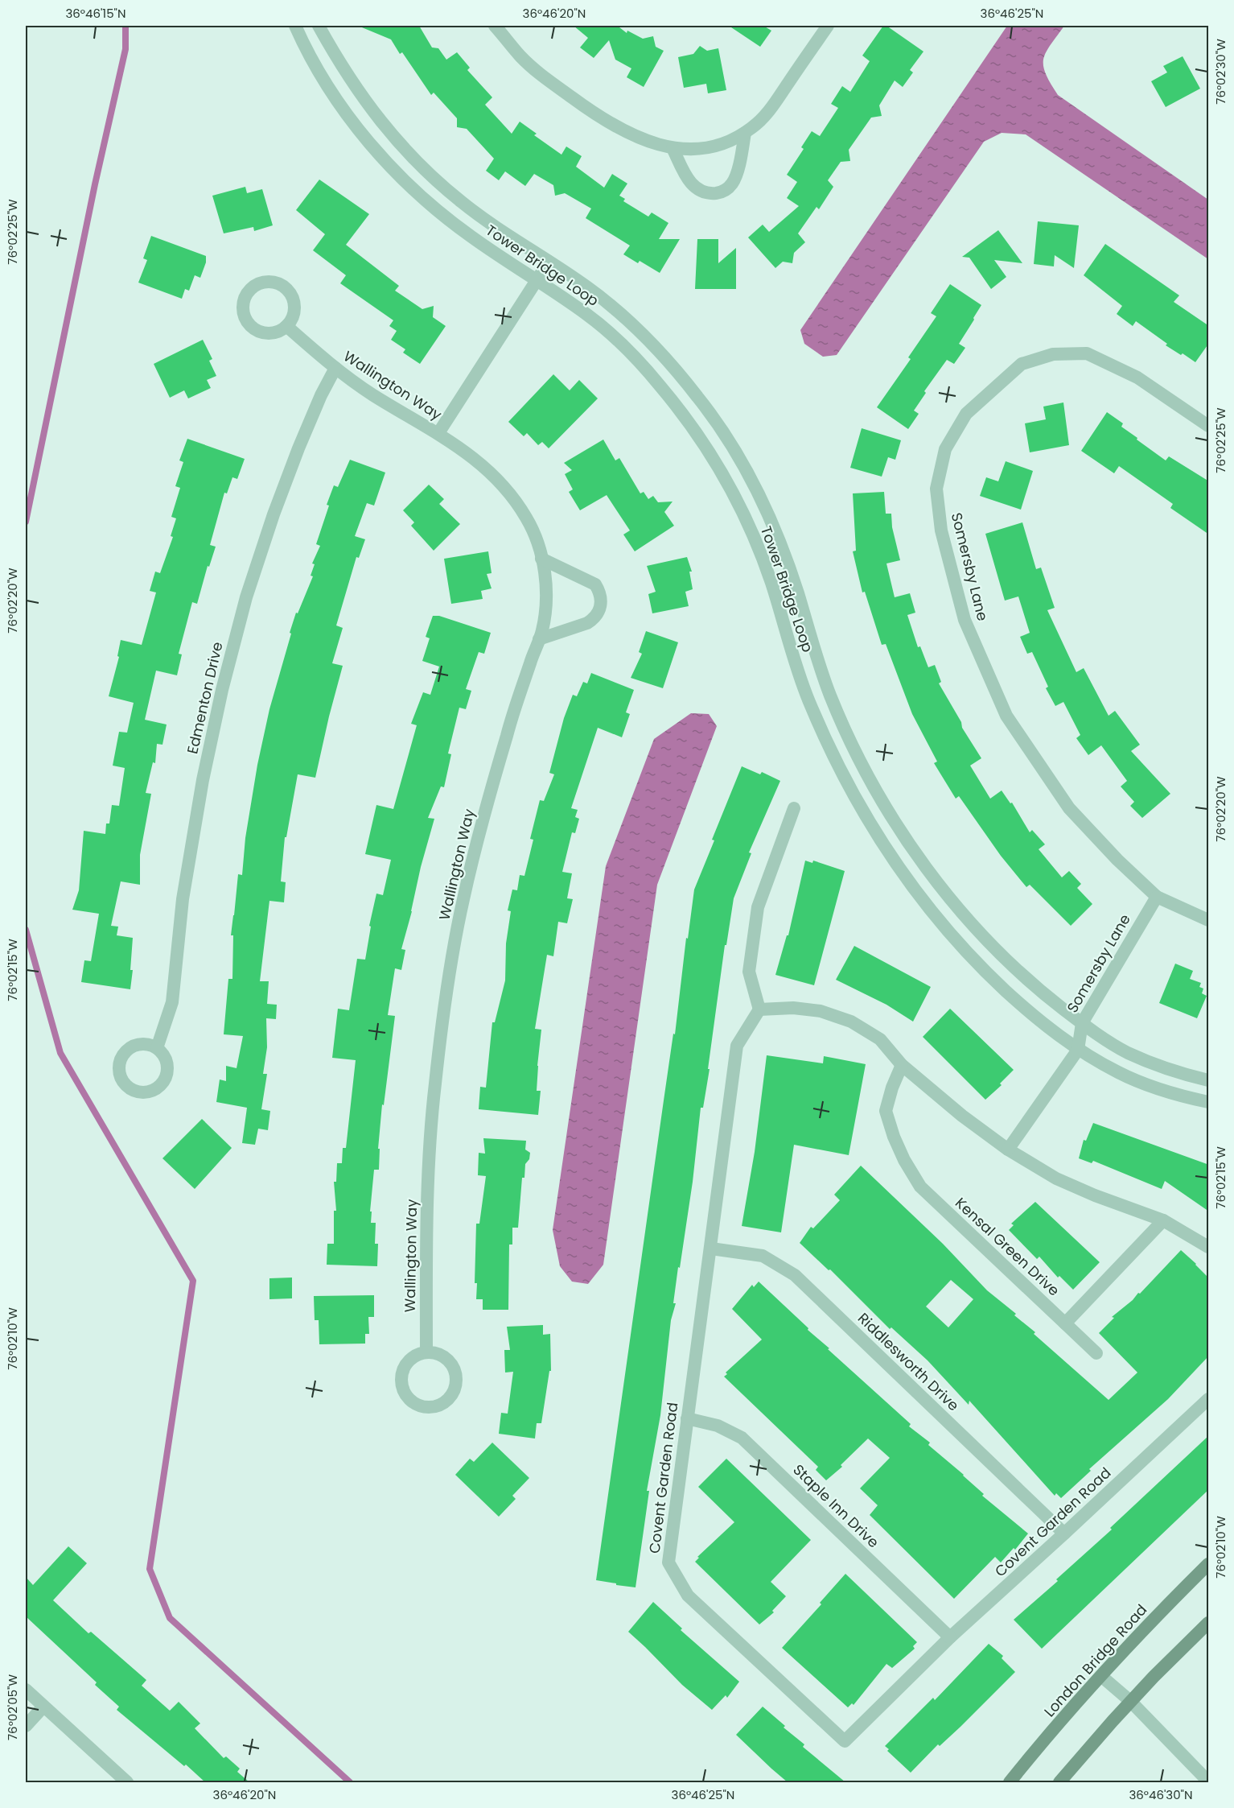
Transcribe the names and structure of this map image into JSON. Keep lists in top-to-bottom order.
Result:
{
  "streets": {
    "main road": ["London Bridge Road"],
    "street": [
      "Tower Bridge Loop",
      "Wallington Way",
      "Somersby Lane",
      "Edmenton Drive",
      "Kensal Green Drive",
      "Riddlesworth Drive",
      "Covent Garden Road",
      "Staple Inn Drive"
    ]
  },
  "crossings": [
    ["Tower Bridge Loop", "Wallington Way"],
    ["Tower Bridge Loop", "Somersby Lane"],
    ["Wallington Way", "Edmenton Drive"],
    ["Riddlesworth Drive", "Covent Garden Road"],
    ["Covent Garden Road", "Staple Inn Drive"]
  ],
  "coordinates": [
    "36°46'15\"N",
    "36°46'20\"N",
    "36°46'25\"N",
    "76°02'30\"W",
    "76°02'25\"W",
    "76°02'20\"W",
    "76°02'15\"W",
    "76°02'10\"W",
    "76°02'05\"W",
    "36°46'30\"N"
  ]
}
